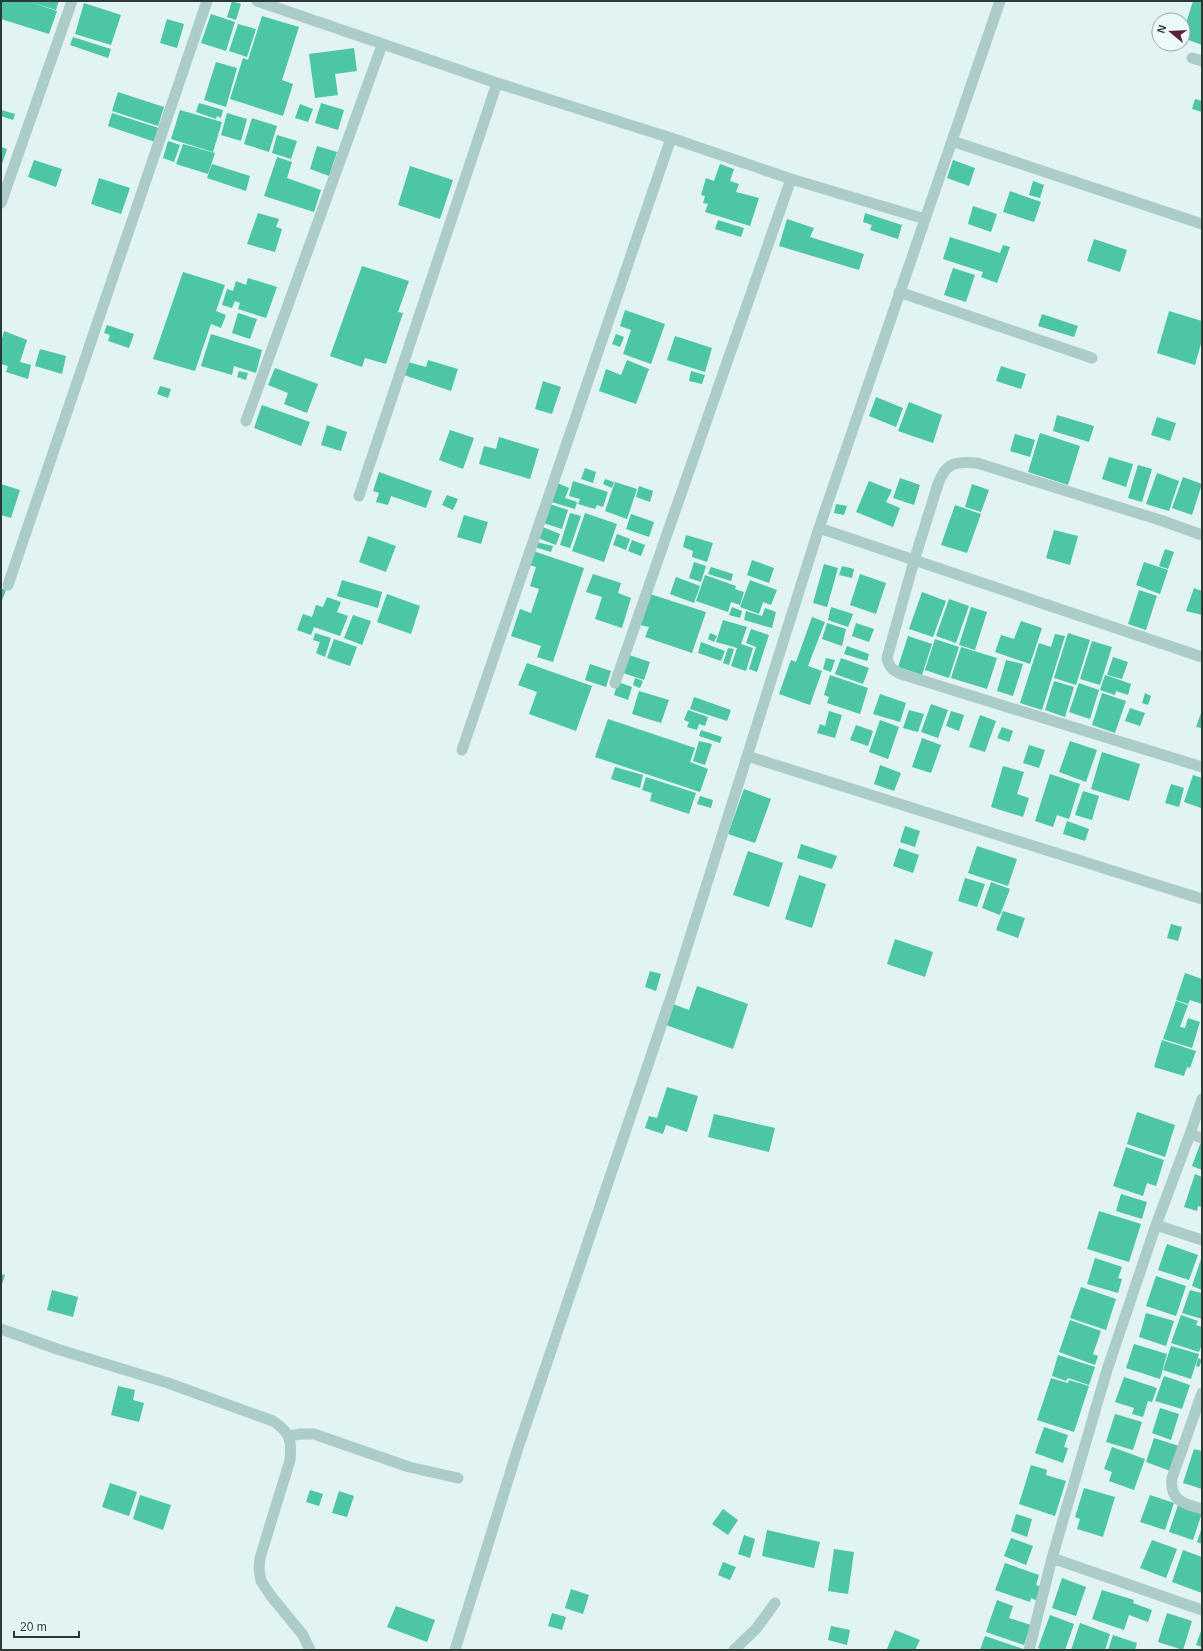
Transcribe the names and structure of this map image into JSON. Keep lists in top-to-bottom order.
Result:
{
  "scale_bar": "20 m",
  "north": "left"
}
